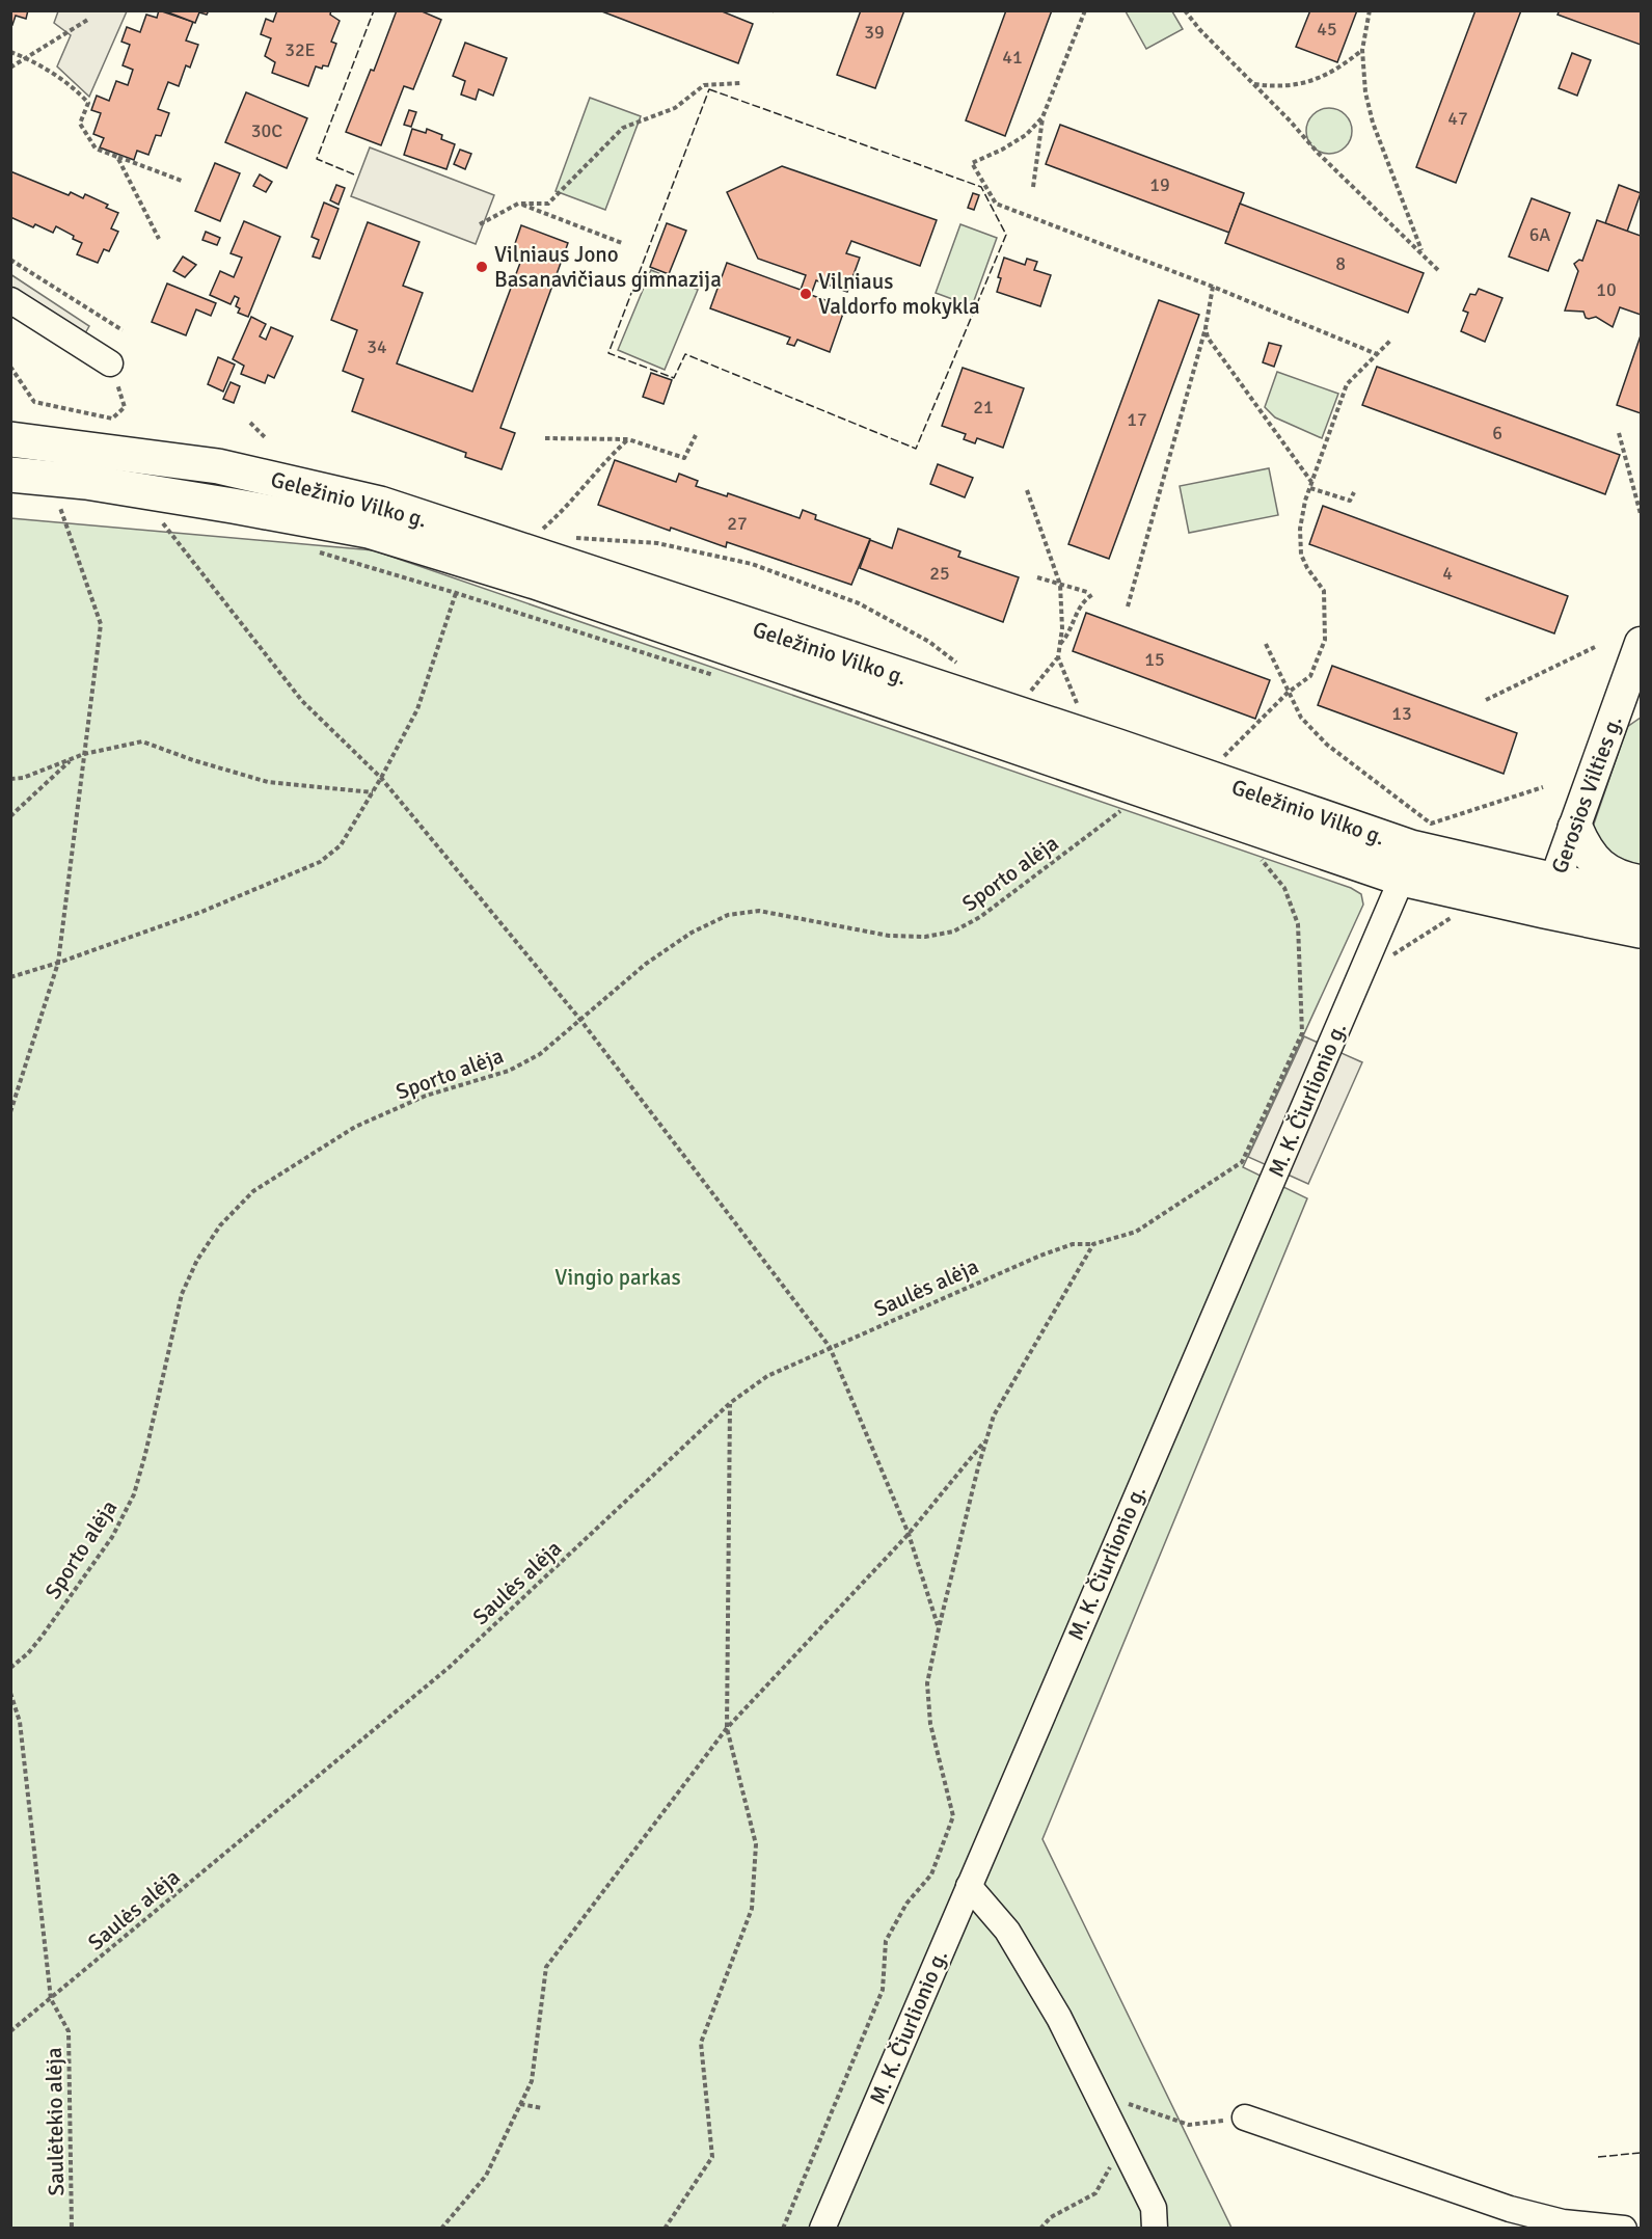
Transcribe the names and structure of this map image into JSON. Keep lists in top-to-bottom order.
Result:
{
  "streets": {
    "highway": ["Geležinio Vilko g."],
    "main road": ["Gerosios Vilties g."],
    "street": ["M. K. Čiurlionio g."],
    "path": ["Sporto alėja", "Saulės alėja", "Saulėtekio alėja"]
  },
  "crossings": [
    ["Geležinio Vilko g.", "Gerosios Vilties g."],
    ["Geležinio Vilko g.", "M. K. Čiurlionio g."],
    ["Saulės alėja", "Saulėtekio alėja"]
  ],
  "parks": ["Vingio parkas"],
  "places": ["Vilniaus Jono Basanavičiaus gimnazija", "Vilniaus Valdorfo mokykla"],
  "house_numbers": [
    "45",
    "39",
    "32E",
    "41",
    "47",
    "30C",
    "19",
    "6A",
    "8",
    "10",
    "34",
    "21",
    "17",
    "6",
    "27",
    "25",
    "4",
    "15",
    "13"
  ]
}
